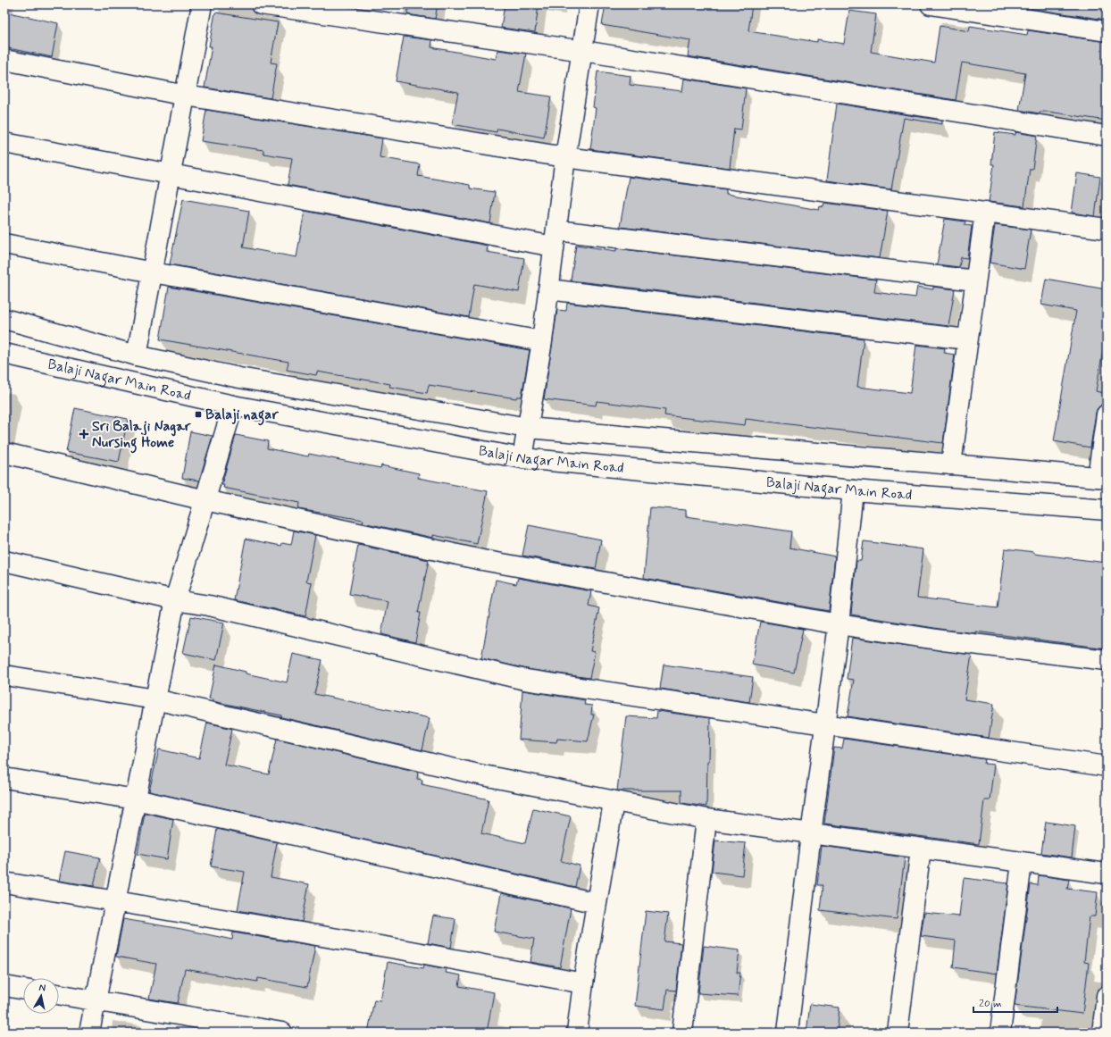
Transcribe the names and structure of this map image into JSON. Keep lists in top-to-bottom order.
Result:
{
  "streets": {
    "street": ["Balaji Nagar Main Road"]
  },
  "places": {
    "transit": ["Balaji nagar"],
    "health": ["Sri Balaji Nagar Nursing Home"]
  },
  "scale_bar": "20 m",
  "north": "top"
}
